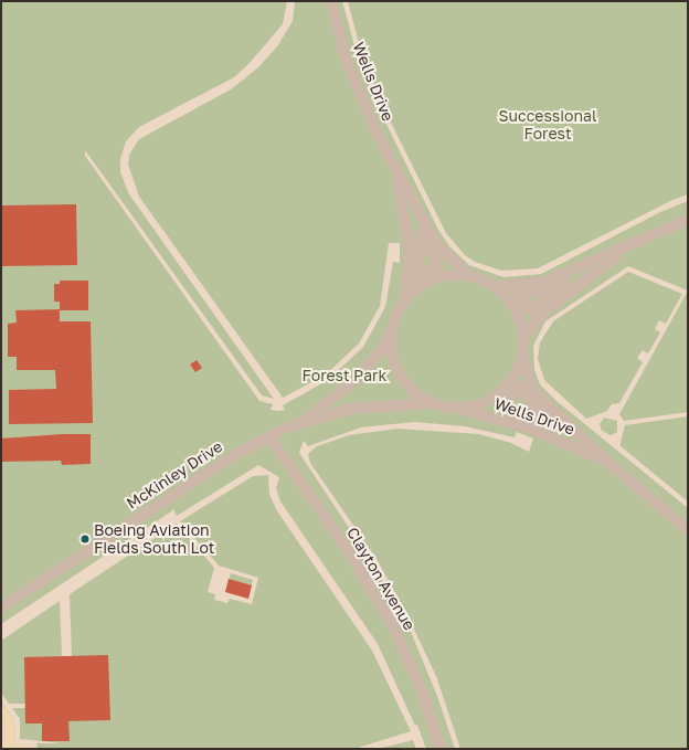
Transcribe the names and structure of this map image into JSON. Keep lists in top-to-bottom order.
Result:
{
  "streets": {
    "street": ["Wells Drive", "McKinley Drive", "Clayton Avenue"]
  },
  "crossings": [
    ["Wells Drive", "McKinley Drive"],
    ["McKinley Drive", "Clayton Avenue"]
  ],
  "parks": ["Successional Forest", "Forest Park"],
  "places": ["Boeing Aviation Fields South Lot"]
}
